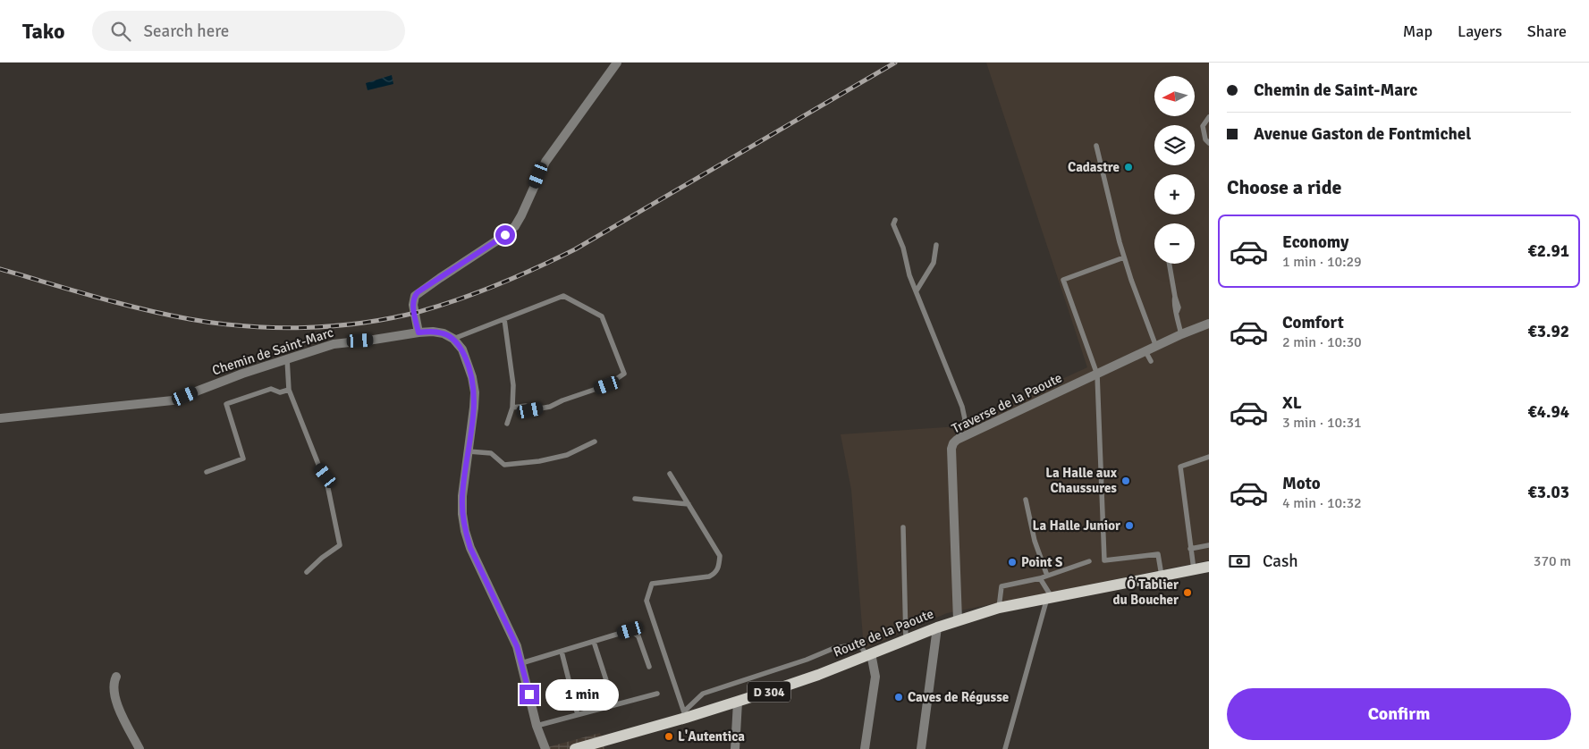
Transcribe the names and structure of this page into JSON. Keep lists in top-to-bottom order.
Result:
{
  "streets": {
    "main road": ["Route de la Paoute", "D 304"],
    "street": ["Chemin de Saint-Marc", "Traverse de la Paoute"]
  },
  "crossings": [
    ["Traverse de la Paoute", "Route de la Paoute"]
  ],
  "places": [
    "Cadastre",
    "La Halle aux Chaussures",
    "La Halle Junior",
    "Point S",
    "Ô Tablier du Boucher",
    "Caves de Régusse",
    "L'Autentica"
  ],
  "north": "left",
  "page": {
    "header": "Tako",
    "search": "Search here",
    "nav": ["Map", "Layers", "Share"],
    "banner": ["Chemin de Saint-Marc", "Avenue Gaston de Fontmichel"],
    "map_buttons": ["+", "−"],
    "heading": "Choose a ride",
    "list": [
      {
        "name": "Economy",
        "note": "1 min · 10:29",
        "value": "€2.91"
      },
      {
        "name": "Comfort",
        "note": "2 min · 10:30",
        "value": "€3.92"
      },
      {
        "name": "XL",
        "note": "3 min · 10:31",
        "value": "€4.94"
      },
      {
        "name": "Moto",
        "note": "4 min · 10:32",
        "value": "€3.03"
      }
    ],
    "pay": ["Cash", "370 m"],
    "bubble": "1 min",
    "buttons": "Confirm"
  }
}
